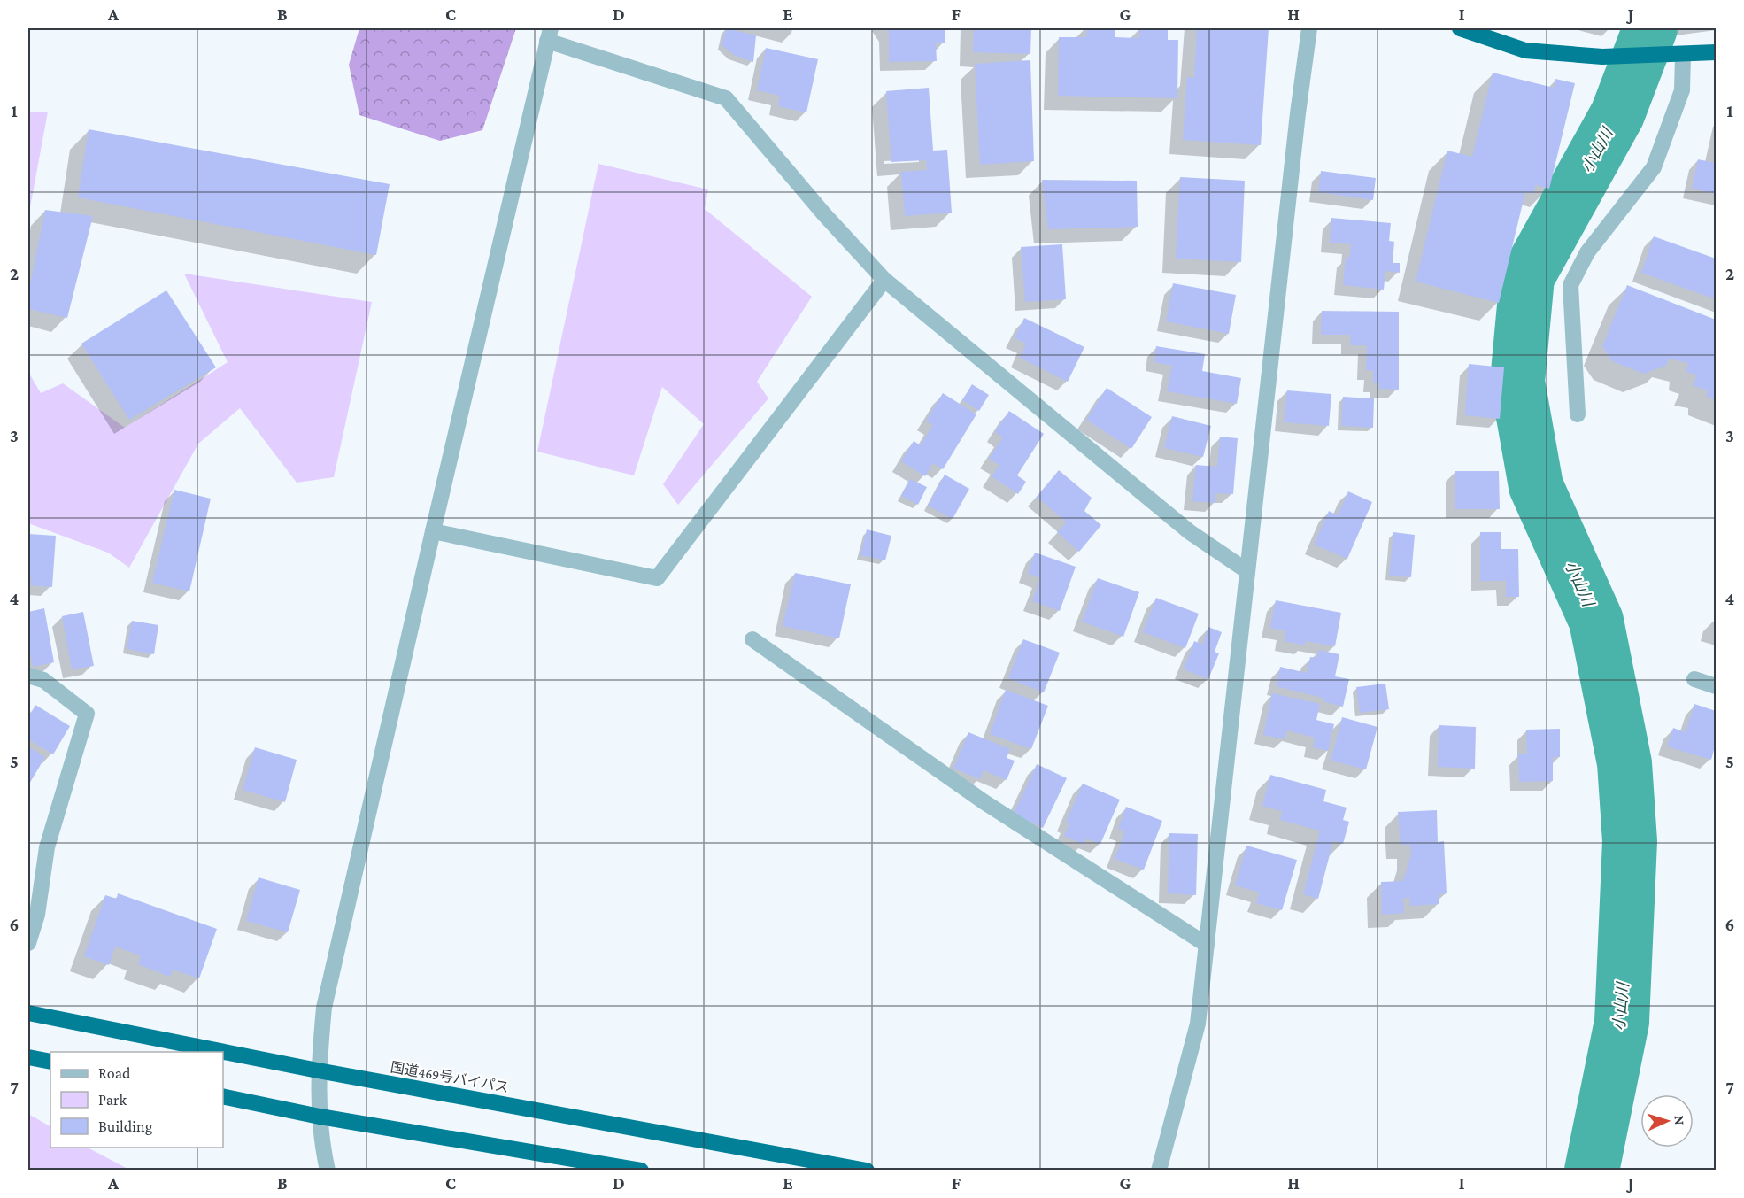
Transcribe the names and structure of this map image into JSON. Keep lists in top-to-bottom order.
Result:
{
  "streets": {
    "highway": ["国道469号バイパス"]
  },
  "water": ["小山川"],
  "legend": ["Road", "Park", "Building"],
  "north": "right",
  "grid": {
    "columns": [
      "A",
      "B",
      "C",
      "D",
      "E",
      "F",
      "G",
      "H",
      "I",
      "J"
    ],
    "rows": [
      "1",
      "2",
      "3",
      "4",
      "5",
      "6",
      "7"
    ]
  }
}
